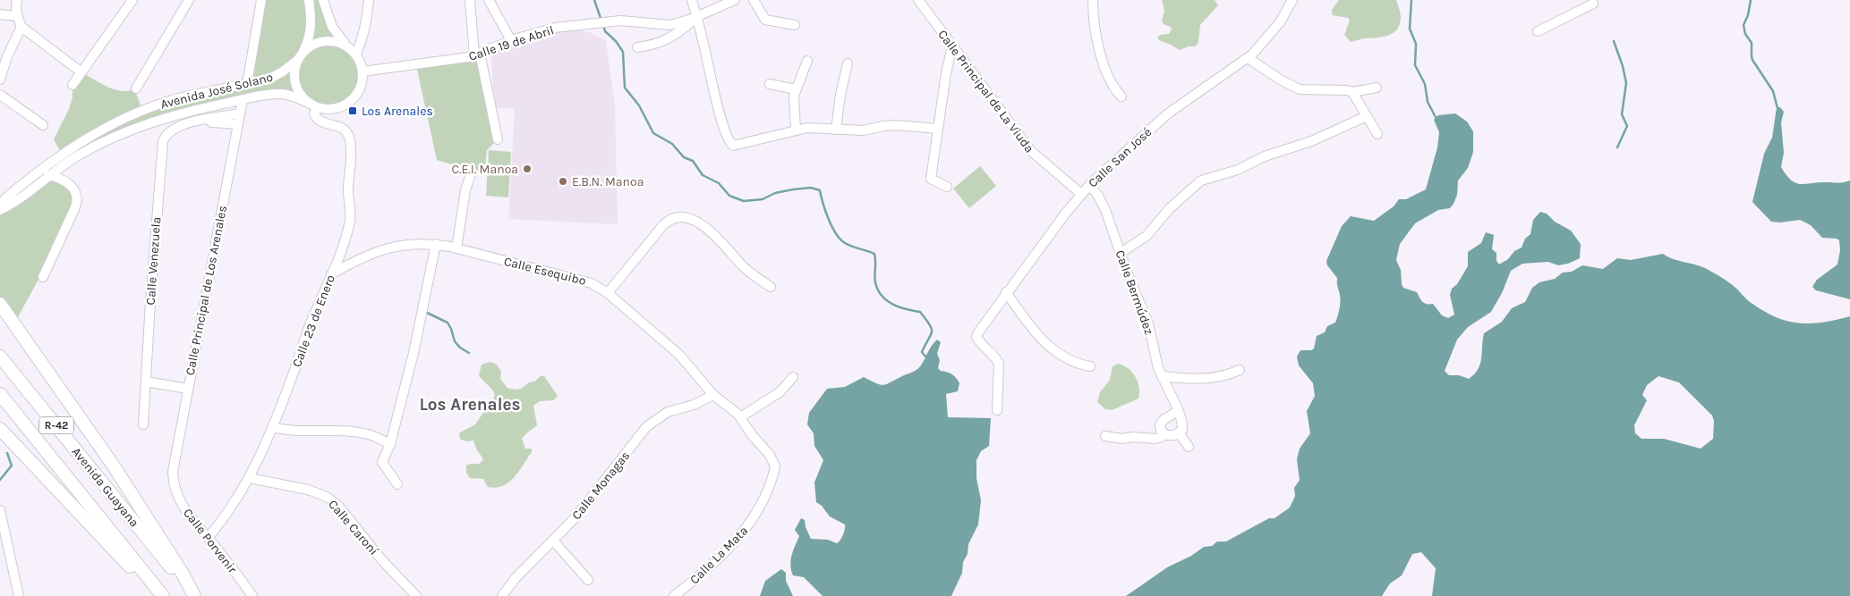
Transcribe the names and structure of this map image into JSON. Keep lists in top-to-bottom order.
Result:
{
  "streets": {
    "main road": ["R-42", "Avenida Guayana"],
    "street": [
      "Calle 19 de Abril",
      "Avenida José Solano",
      "Calle Principal de La Viuda",
      "Calle San José",
      "Calle Venezuela",
      "Calle Esequibo",
      "Calle Principal de Los Arenales",
      "Calle Bermúdez",
      "Calle 23 de Enero",
      "Calle Monagas",
      "Calle Caroní",
      "Calle Porvenir",
      "Calle La Mata"
    ]
  },
  "crossings": [
    ["Calle 19 de Abril", "Avenida José Solano"],
    ["Calle 19 de Abril", "Calle 23 de Enero"],
    ["Avenida José Solano", "Calle Principal de Los Arenales"],
    ["Avenida José Solano", "Calle 23 de Enero"],
    ["Calle Principal de La Viuda", "Calle San José"],
    ["Calle San José", "Calle Bermúdez"],
    ["Calle Venezuela", "Calle Principal de Los Arenales"],
    ["Calle Esequibo", "Calle 23 de Enero"],
    ["Calle Esequibo", "Calle Monagas"],
    ["Calle Esequibo", "Calle La Mata"],
    ["Calle Principal de Los Arenales", "Calle Porvenir"],
    ["Calle 23 de Enero", "Calle Caroní"],
    ["Calle 23 de Enero", "Calle Porvenir"]
  ],
  "districts": ["Los Arenales"],
  "places": {
    "transit": ["Los Arenales"],
    "other": ["C.E.I. Manoa", "E.B.N. Manoa"]
  }
}
